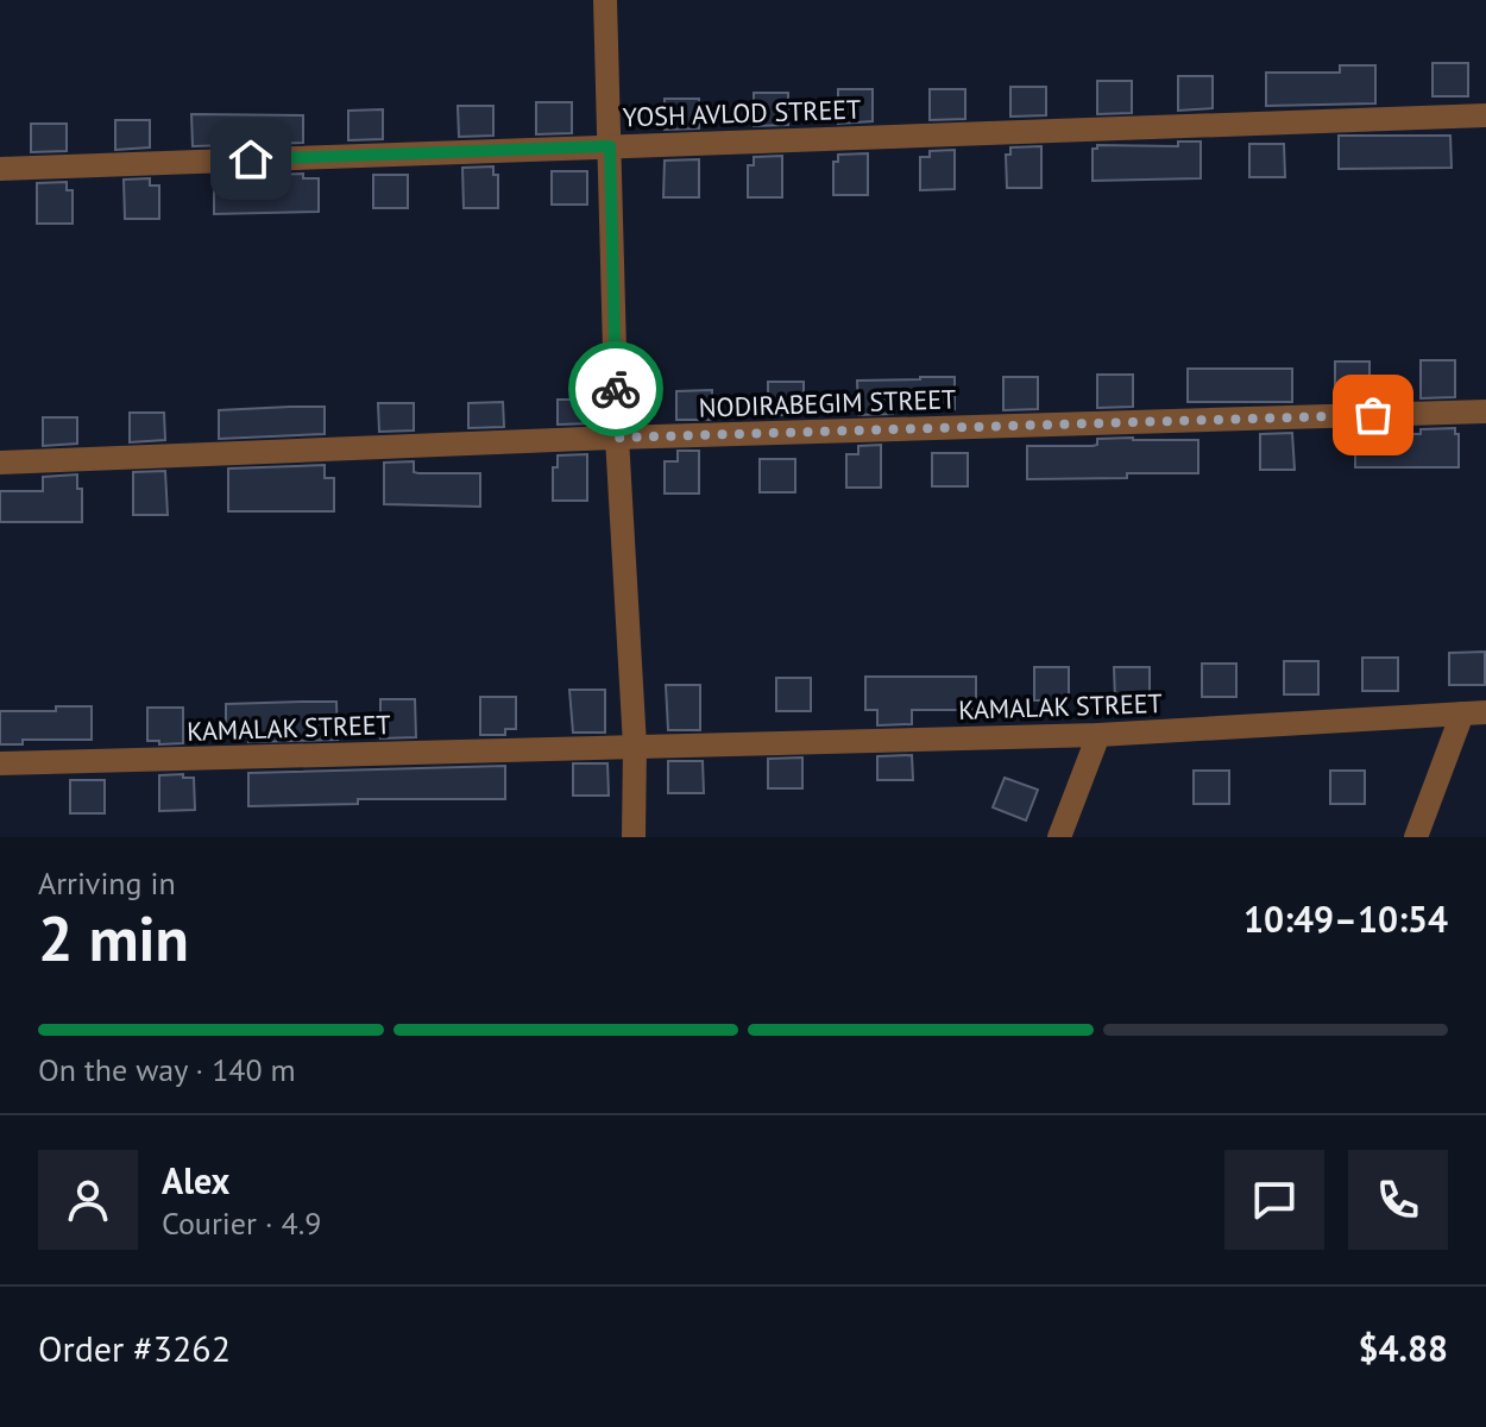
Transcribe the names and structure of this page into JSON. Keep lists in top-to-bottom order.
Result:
{
  "streets": {
    "street": ["YOSH AVLOD STREET", "NODIRABEGIM STREET", "KAMALAK STREET"]
  },
  "page": {
    "heading": ["2 min", "Arriving in", "10:49–10:54"],
    "panel": [
      "Alex",
      "Courier · 4.9",
      "Order #3262",
      "$4.88"
    ],
    "bar": "On the way · 140 m"
  }
}
